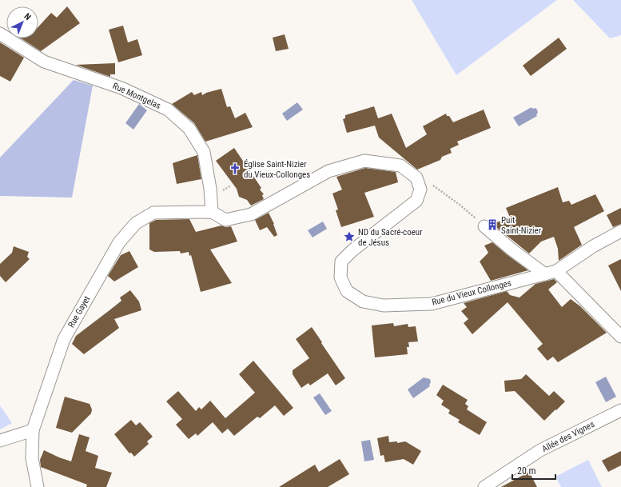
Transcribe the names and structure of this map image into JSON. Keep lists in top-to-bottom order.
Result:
{
  "streets": {
    "street": [
      "Rue Montgelas",
      "Rue du Vieux Collonges",
      "Rue Gayet",
      "Allée des Vignes"
    ]
  },
  "crossings": [
    ["Rue Montgelas", "Rue Gayet"]
  ],
  "places": {
    "church": ["Église Saint-Nizier du Vieux-Collonges"],
    "building": ["Puit Saint-Nizier"],
    "place": ["ND du Sacré-coeur de Jésus"]
  },
  "scale_bar": "20 m",
  "north": "top right"
}
